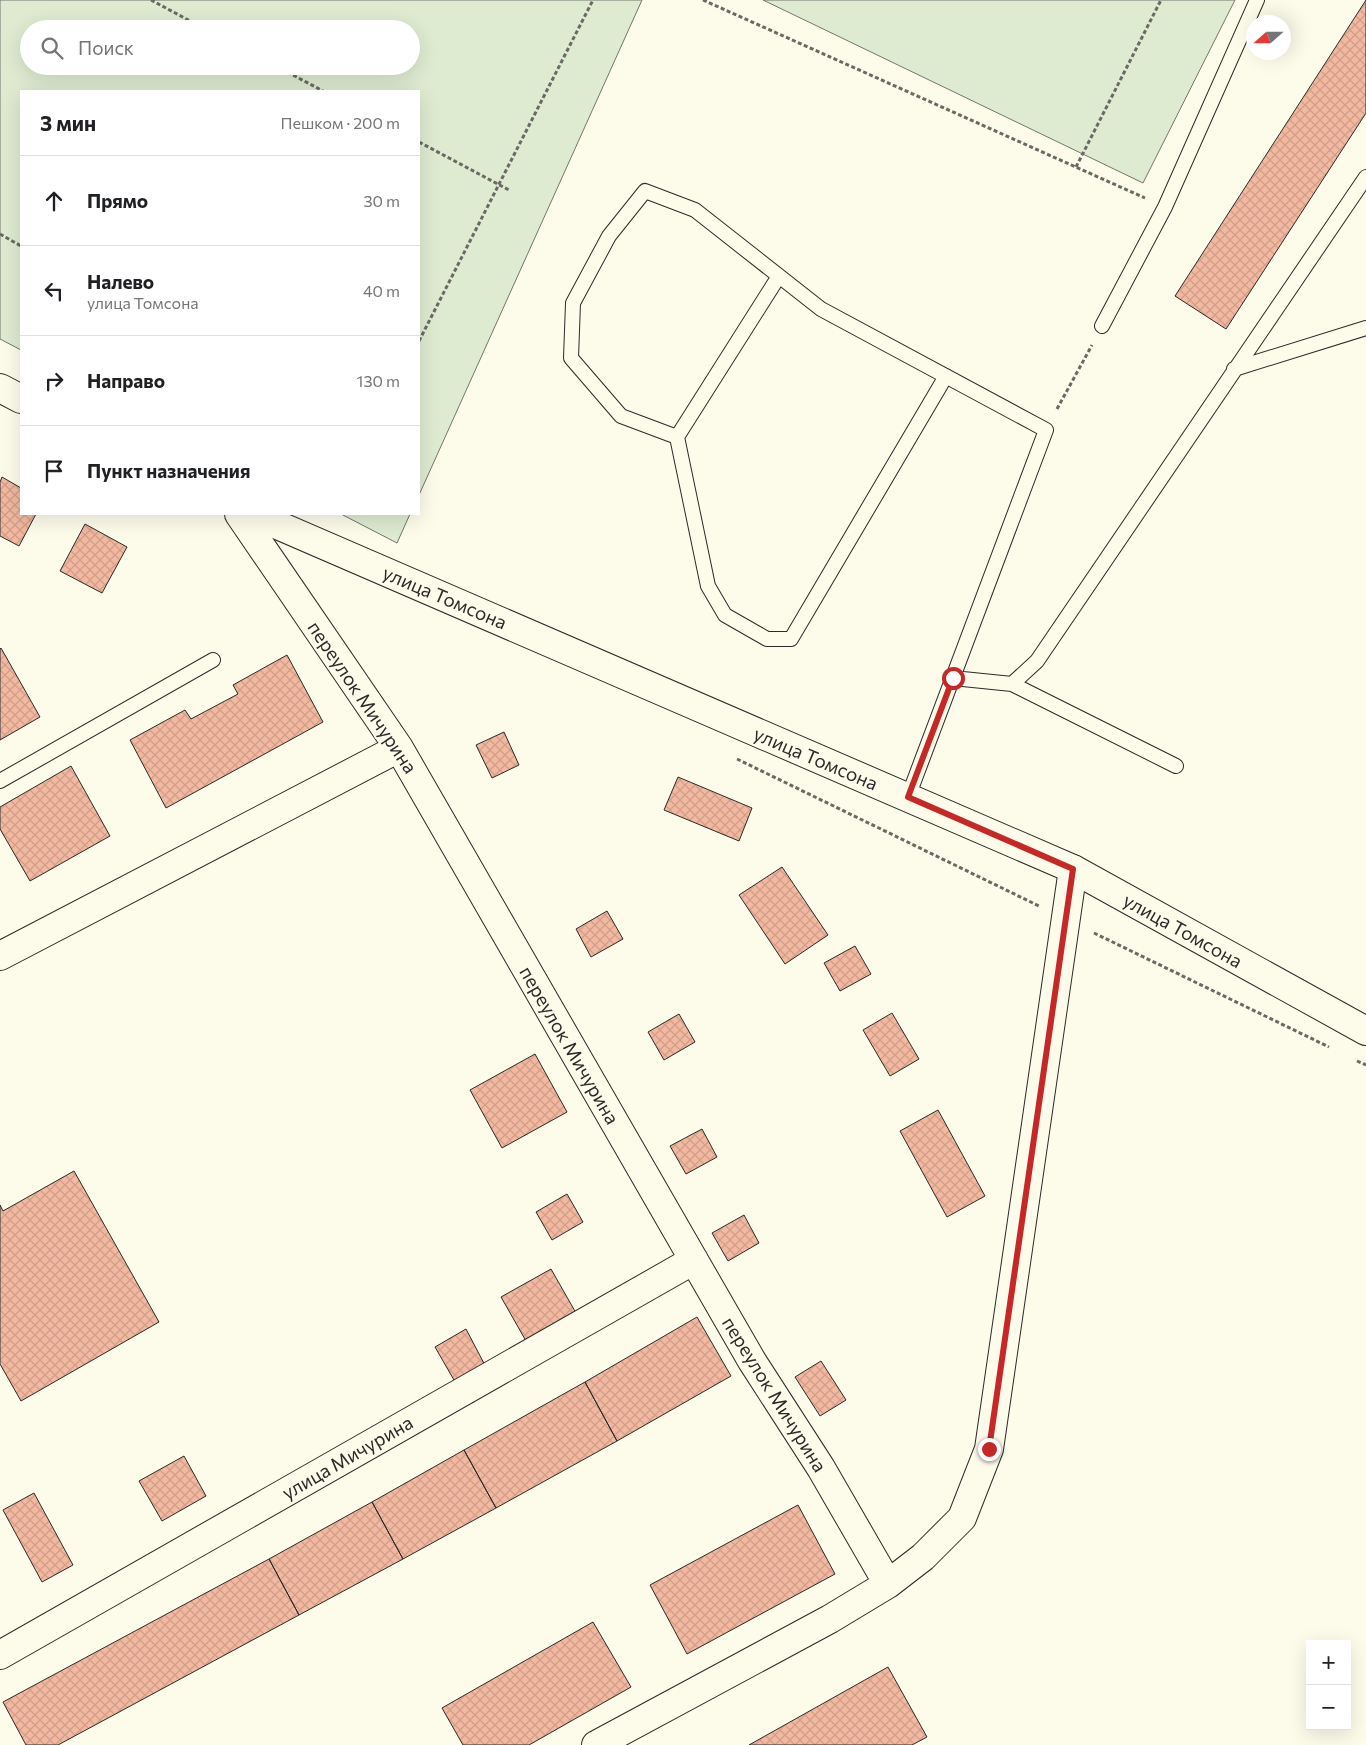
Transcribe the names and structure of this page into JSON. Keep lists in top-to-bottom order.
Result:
{
  "streets": {
    "street": ["улица Томсона", "переулок Мичурина", "улица Мичурина"]
  },
  "crossings": [
    ["переулок Мичурина", "улица Мичурина"]
  ],
  "north": "left",
  "page": {
    "search": "Поиск",
    "heading": ["3 мин", "Пешком · 200 m"],
    "list": [
      ["Прямо", "30 m"],
      ["Налево", "улица Томсона", "40 m"],
      ["Направо", "130 m"],
      "Пункт назначения"
    ],
    "map_buttons": ["+", "−"]
  }
}
